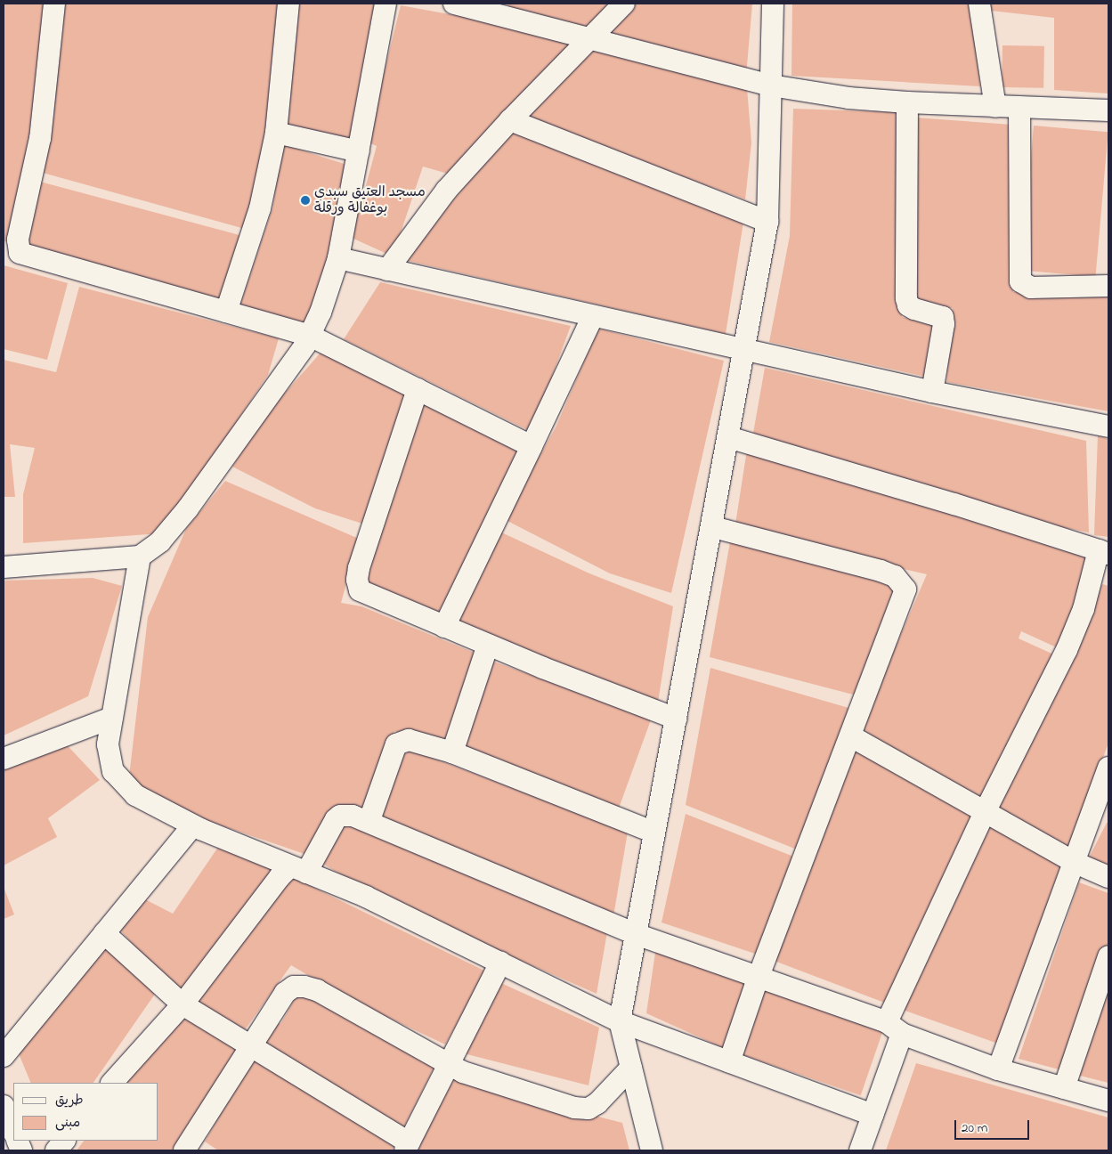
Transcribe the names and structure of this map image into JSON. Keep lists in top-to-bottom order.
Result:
{
  "places": ["مسجد العتيق سبدي بوغفالة ورقلة"],
  "legend": ["طريق", "مبنى"],
  "scale_bar": "20 m"
}
